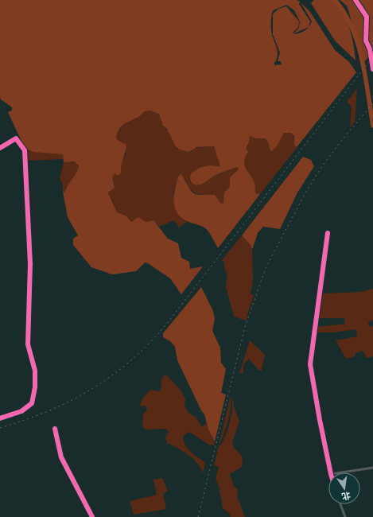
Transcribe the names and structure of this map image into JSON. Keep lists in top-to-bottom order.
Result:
{
  "north": "bottom"
}
